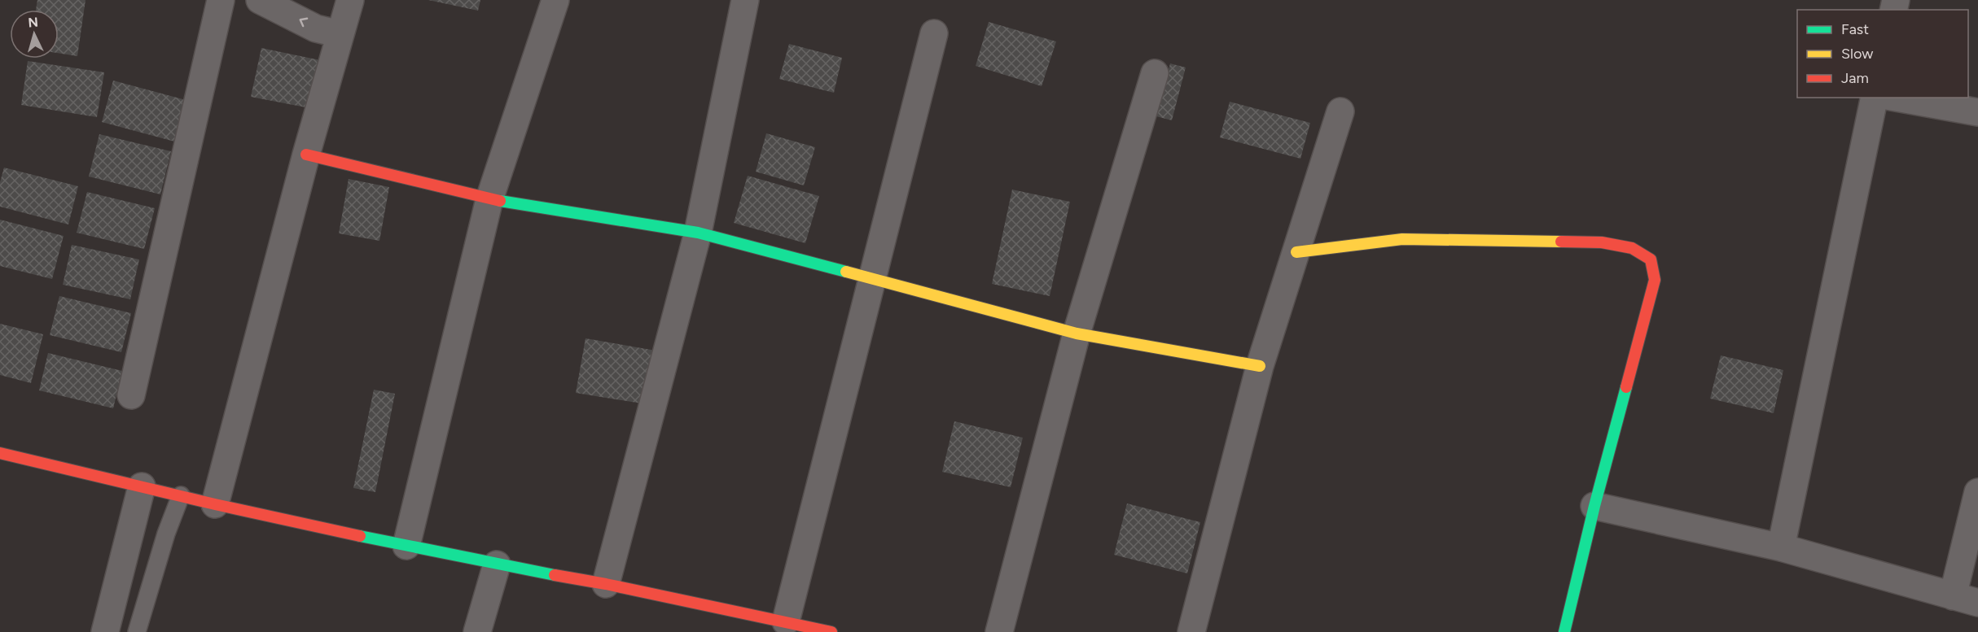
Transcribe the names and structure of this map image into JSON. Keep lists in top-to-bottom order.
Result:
{
  "legend": ["Fast", "Slow", "Jam"],
  "north": "top"
}
